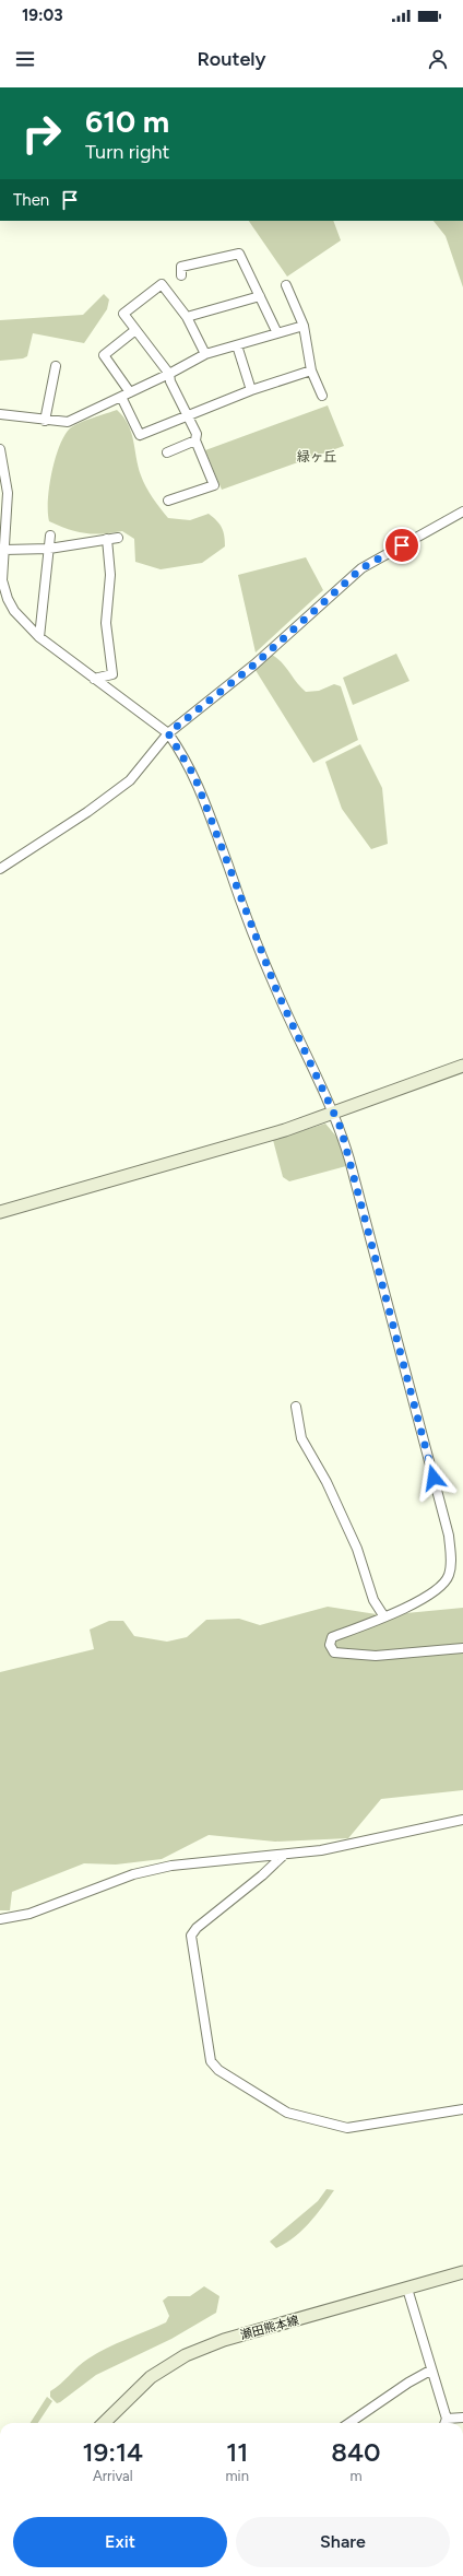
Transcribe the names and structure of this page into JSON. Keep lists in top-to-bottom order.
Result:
{
  "streets": {
    "street": ["瀬田熊本線"]
  },
  "districts": ["緑ヶ丘"],
  "page": {
    "status": "19:03",
    "header": "Routely",
    "turn": ["610 m", "Turn right"],
    "then": "Then",
    "eta": [
      "19:14",
      "Arrival",
      "11",
      "min",
      "840",
      "m"
    ],
    "buttons": ["Exit", "Share"]
  }
}
